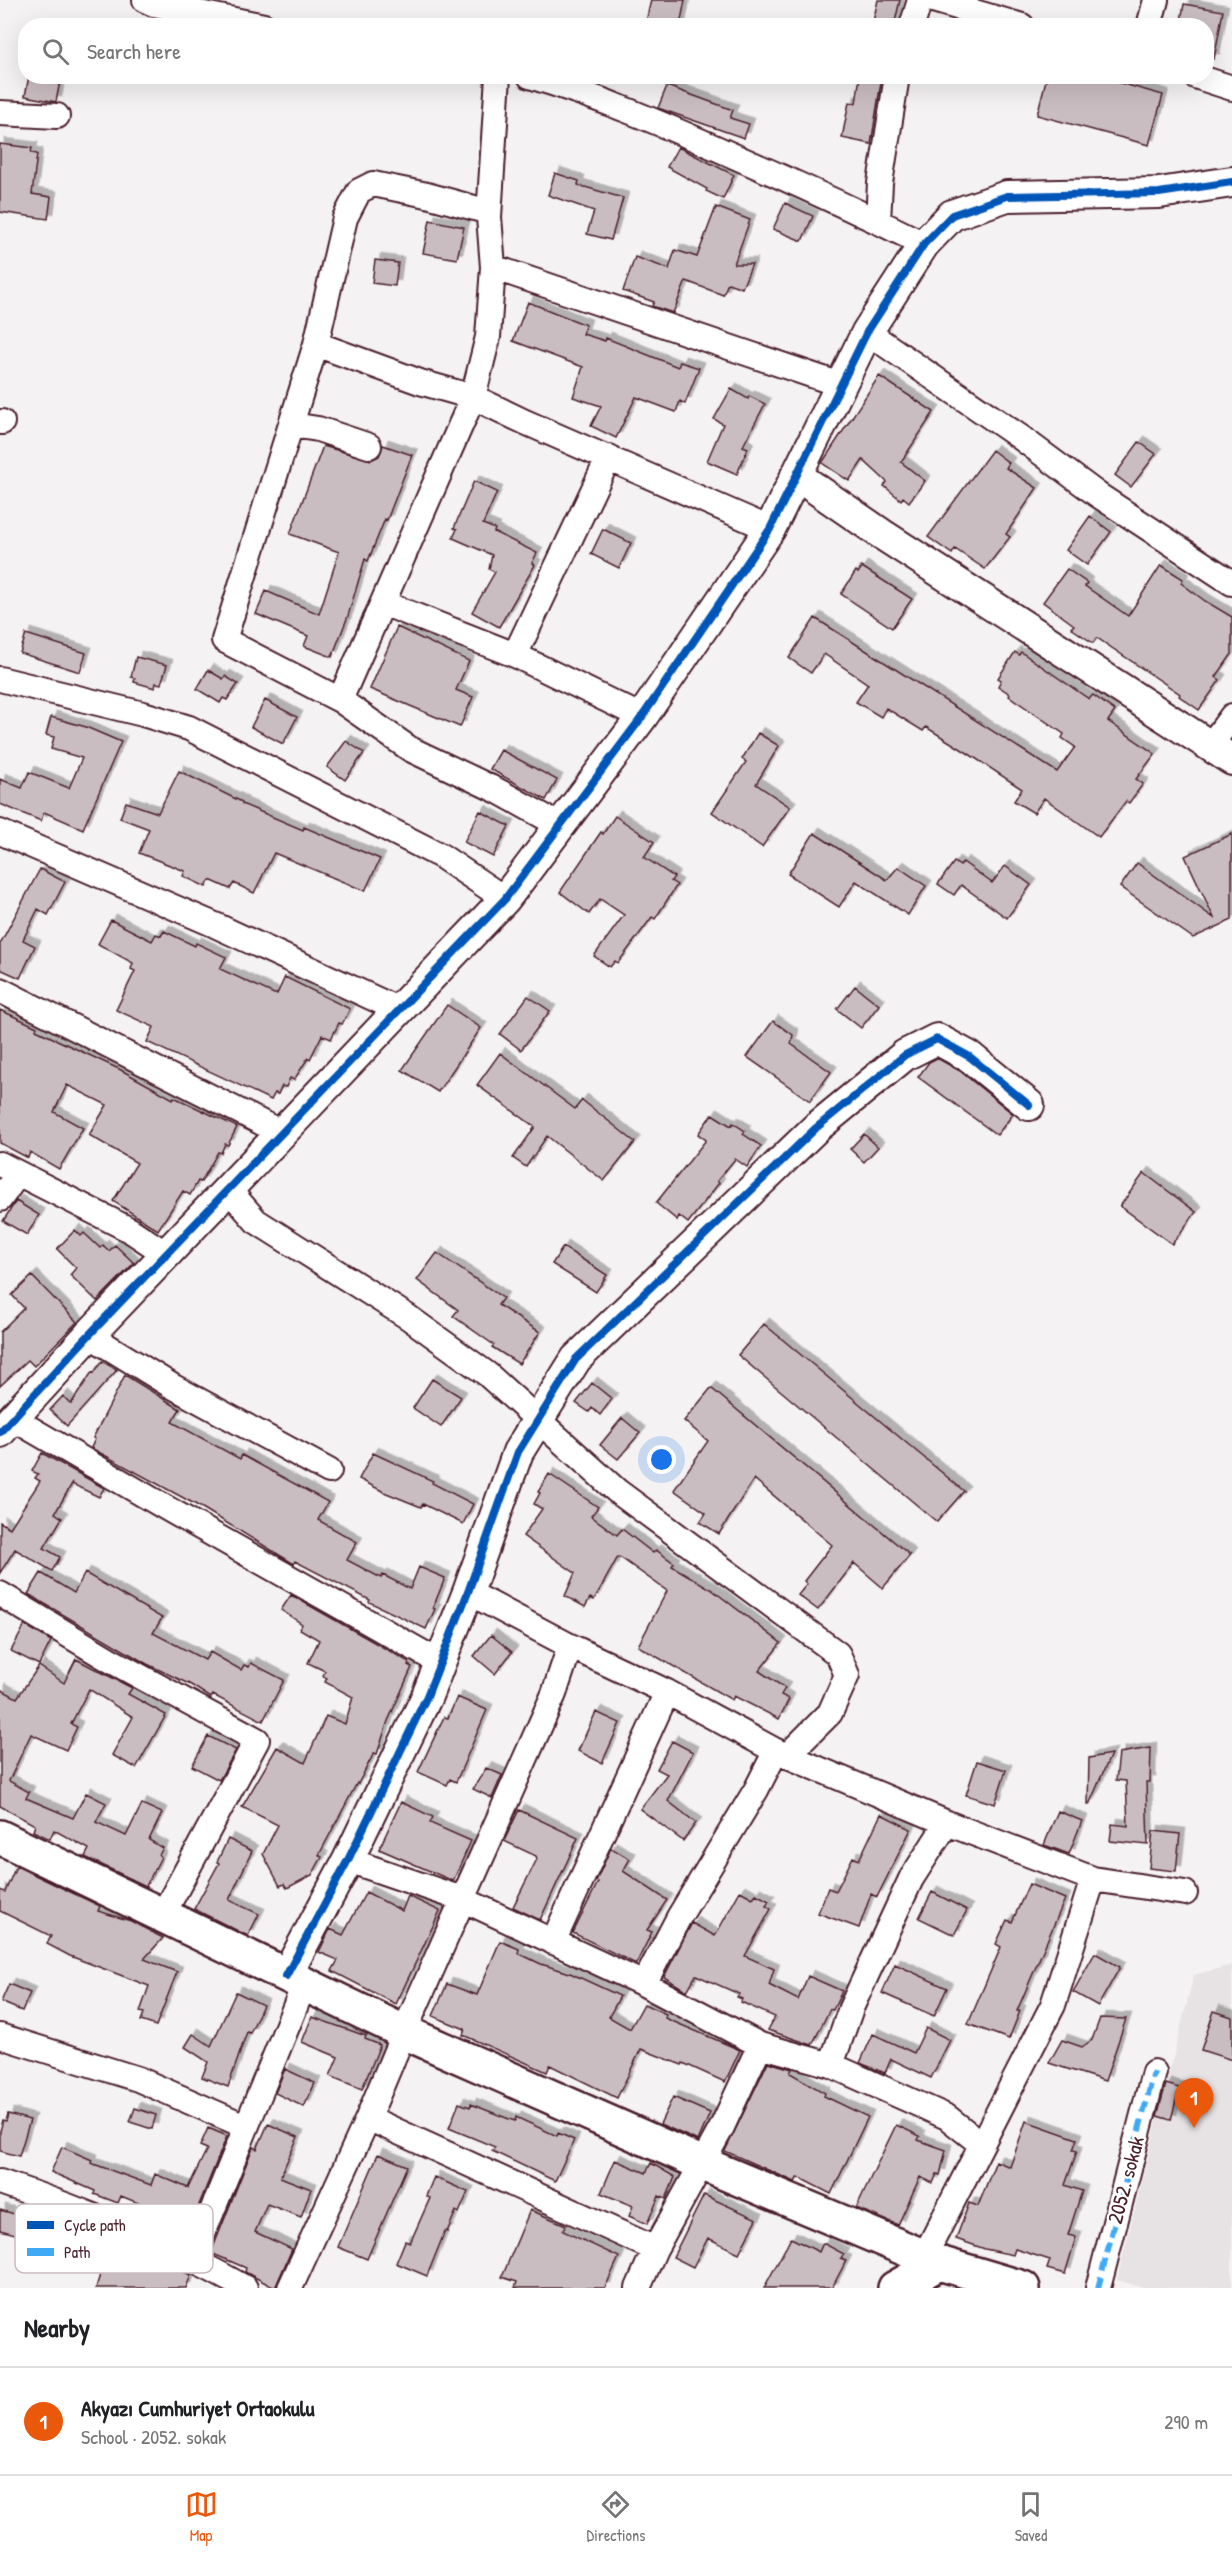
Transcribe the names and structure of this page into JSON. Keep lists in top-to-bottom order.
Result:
{
  "streets": {
    "street": ["2052. sokak"]
  },
  "legend": ["Cycle path", "Path"],
  "page": {
    "search": "Search here",
    "pins": "1",
    "heading": "Nearby",
    "list": [
      {
        "mark": "1",
        "name": "Akyazı Cumhuriyet Ortaokulu",
        "note": "School · 2052. sokak",
        "value": "290 m"
      }
    ],
    "nav": ["Map", "Directions", "Saved"]
  }
}
